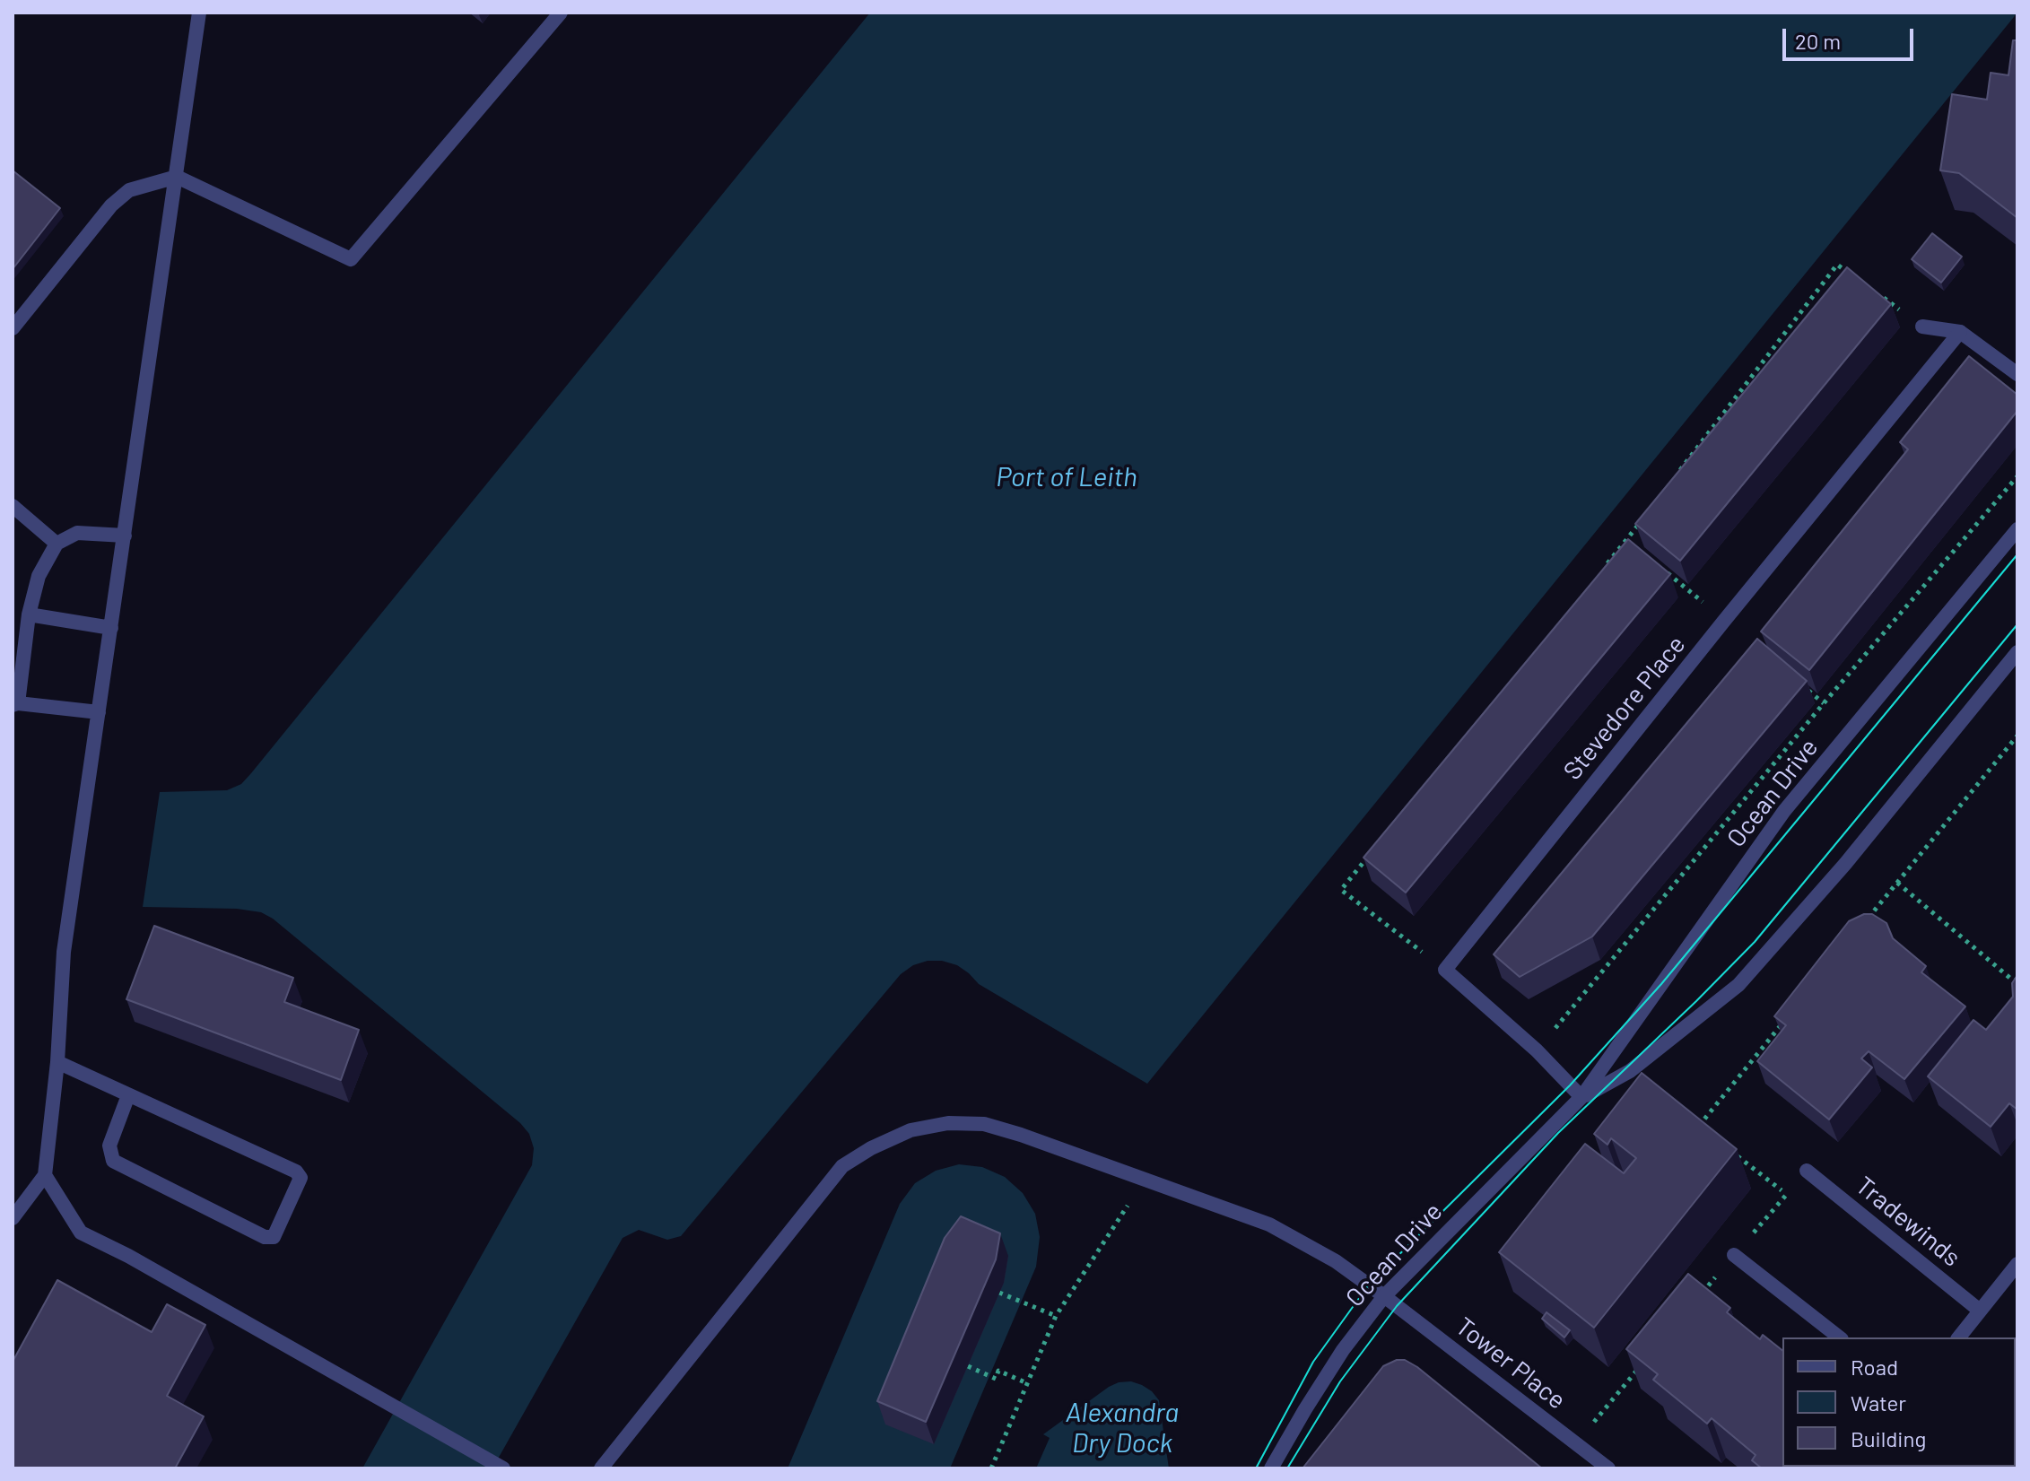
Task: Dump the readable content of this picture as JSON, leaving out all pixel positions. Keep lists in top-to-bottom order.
{
  "streets": {
    "street": [
      "Stevedore Place",
      "Ocean Drive",
      "Tradewinds",
      "Tower Place"
    ]
  },
  "crossings": [
    ["Ocean Drive", "Tower Place"]
  ],
  "water": ["Port of Leith", "Alexandra Dry Dock"],
  "legend": ["Road", "Water", "Building"],
  "scale_bar": "20 m"
}
